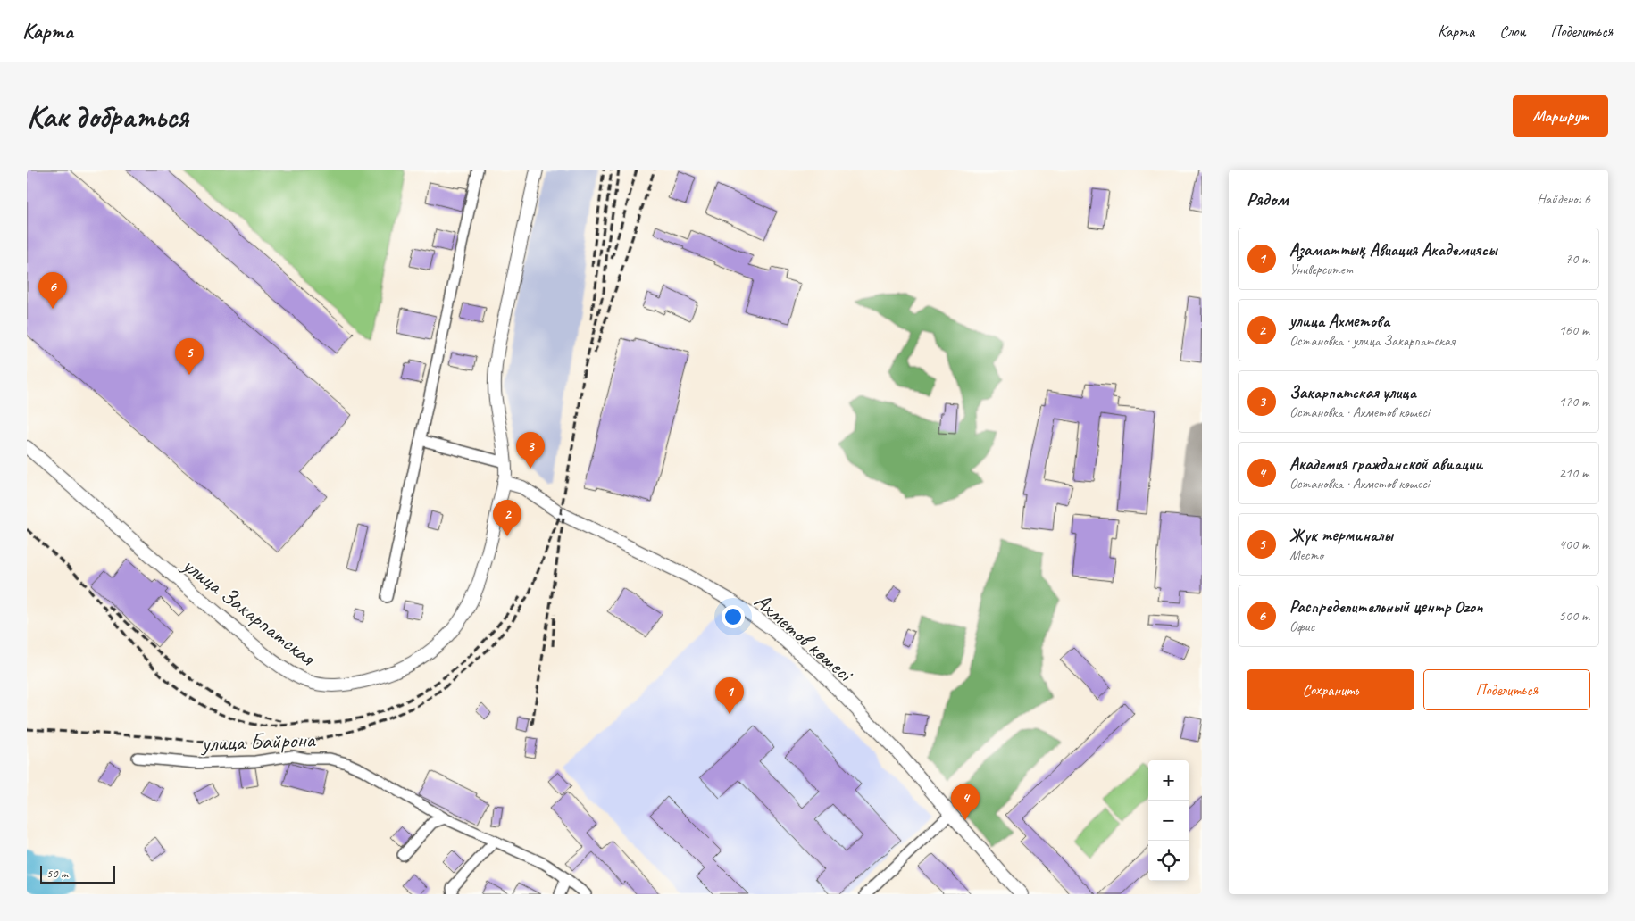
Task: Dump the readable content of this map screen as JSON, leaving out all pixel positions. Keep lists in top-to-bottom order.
{
  "streets": {
    "street": ["улица Закарпатская", "Ахметов көшесі", "улица Байрона"]
  },
  "crossings": [
    ["улица Закарпатская", "Ахметов көшесі"]
  ],
  "scale_bar": "50 m",
  "page": {
    "header": "Карта",
    "nav": ["Карта", "Слои", "Поделиться"],
    "buttons": [
      "Маршрут",
      ["Сохранить", "Поделиться"]
    ],
    "title": "Как добраться",
    "heading": ["Рядом", "Найдено: 6"],
    "list": [
      {
        "mark": "1",
        "name": "Азаматтық Авиация Академиясы",
        "note": "Университет",
        "value": "70 m"
      },
      {
        "mark": "2",
        "name": "улица Ахметова",
        "note": "Остановка · улица Закарпатская",
        "value": "160 m"
      },
      {
        "mark": "3",
        "name": "Закарпатская улица",
        "note": "Остановка · Ахметов көшесі",
        "value": "170 m"
      },
      {
        "mark": "4",
        "name": "Академия гражданской авиации",
        "note": "Остановка · Ахметов көшесі",
        "value": "210 m"
      },
      {
        "mark": "5",
        "name": "Жүк терминалы",
        "note": "Место",
        "value": "400 m"
      },
      {
        "mark": "6",
        "name": "Распределительный центр Ozon",
        "note": "Офис",
        "value": "500 m"
      }
    ],
    "pins": [
      "6",
      "5",
      "3",
      "2",
      "1",
      "4"
    ],
    "map_buttons": ["+", "−"],
    "scale": "50 m"
  }
}
